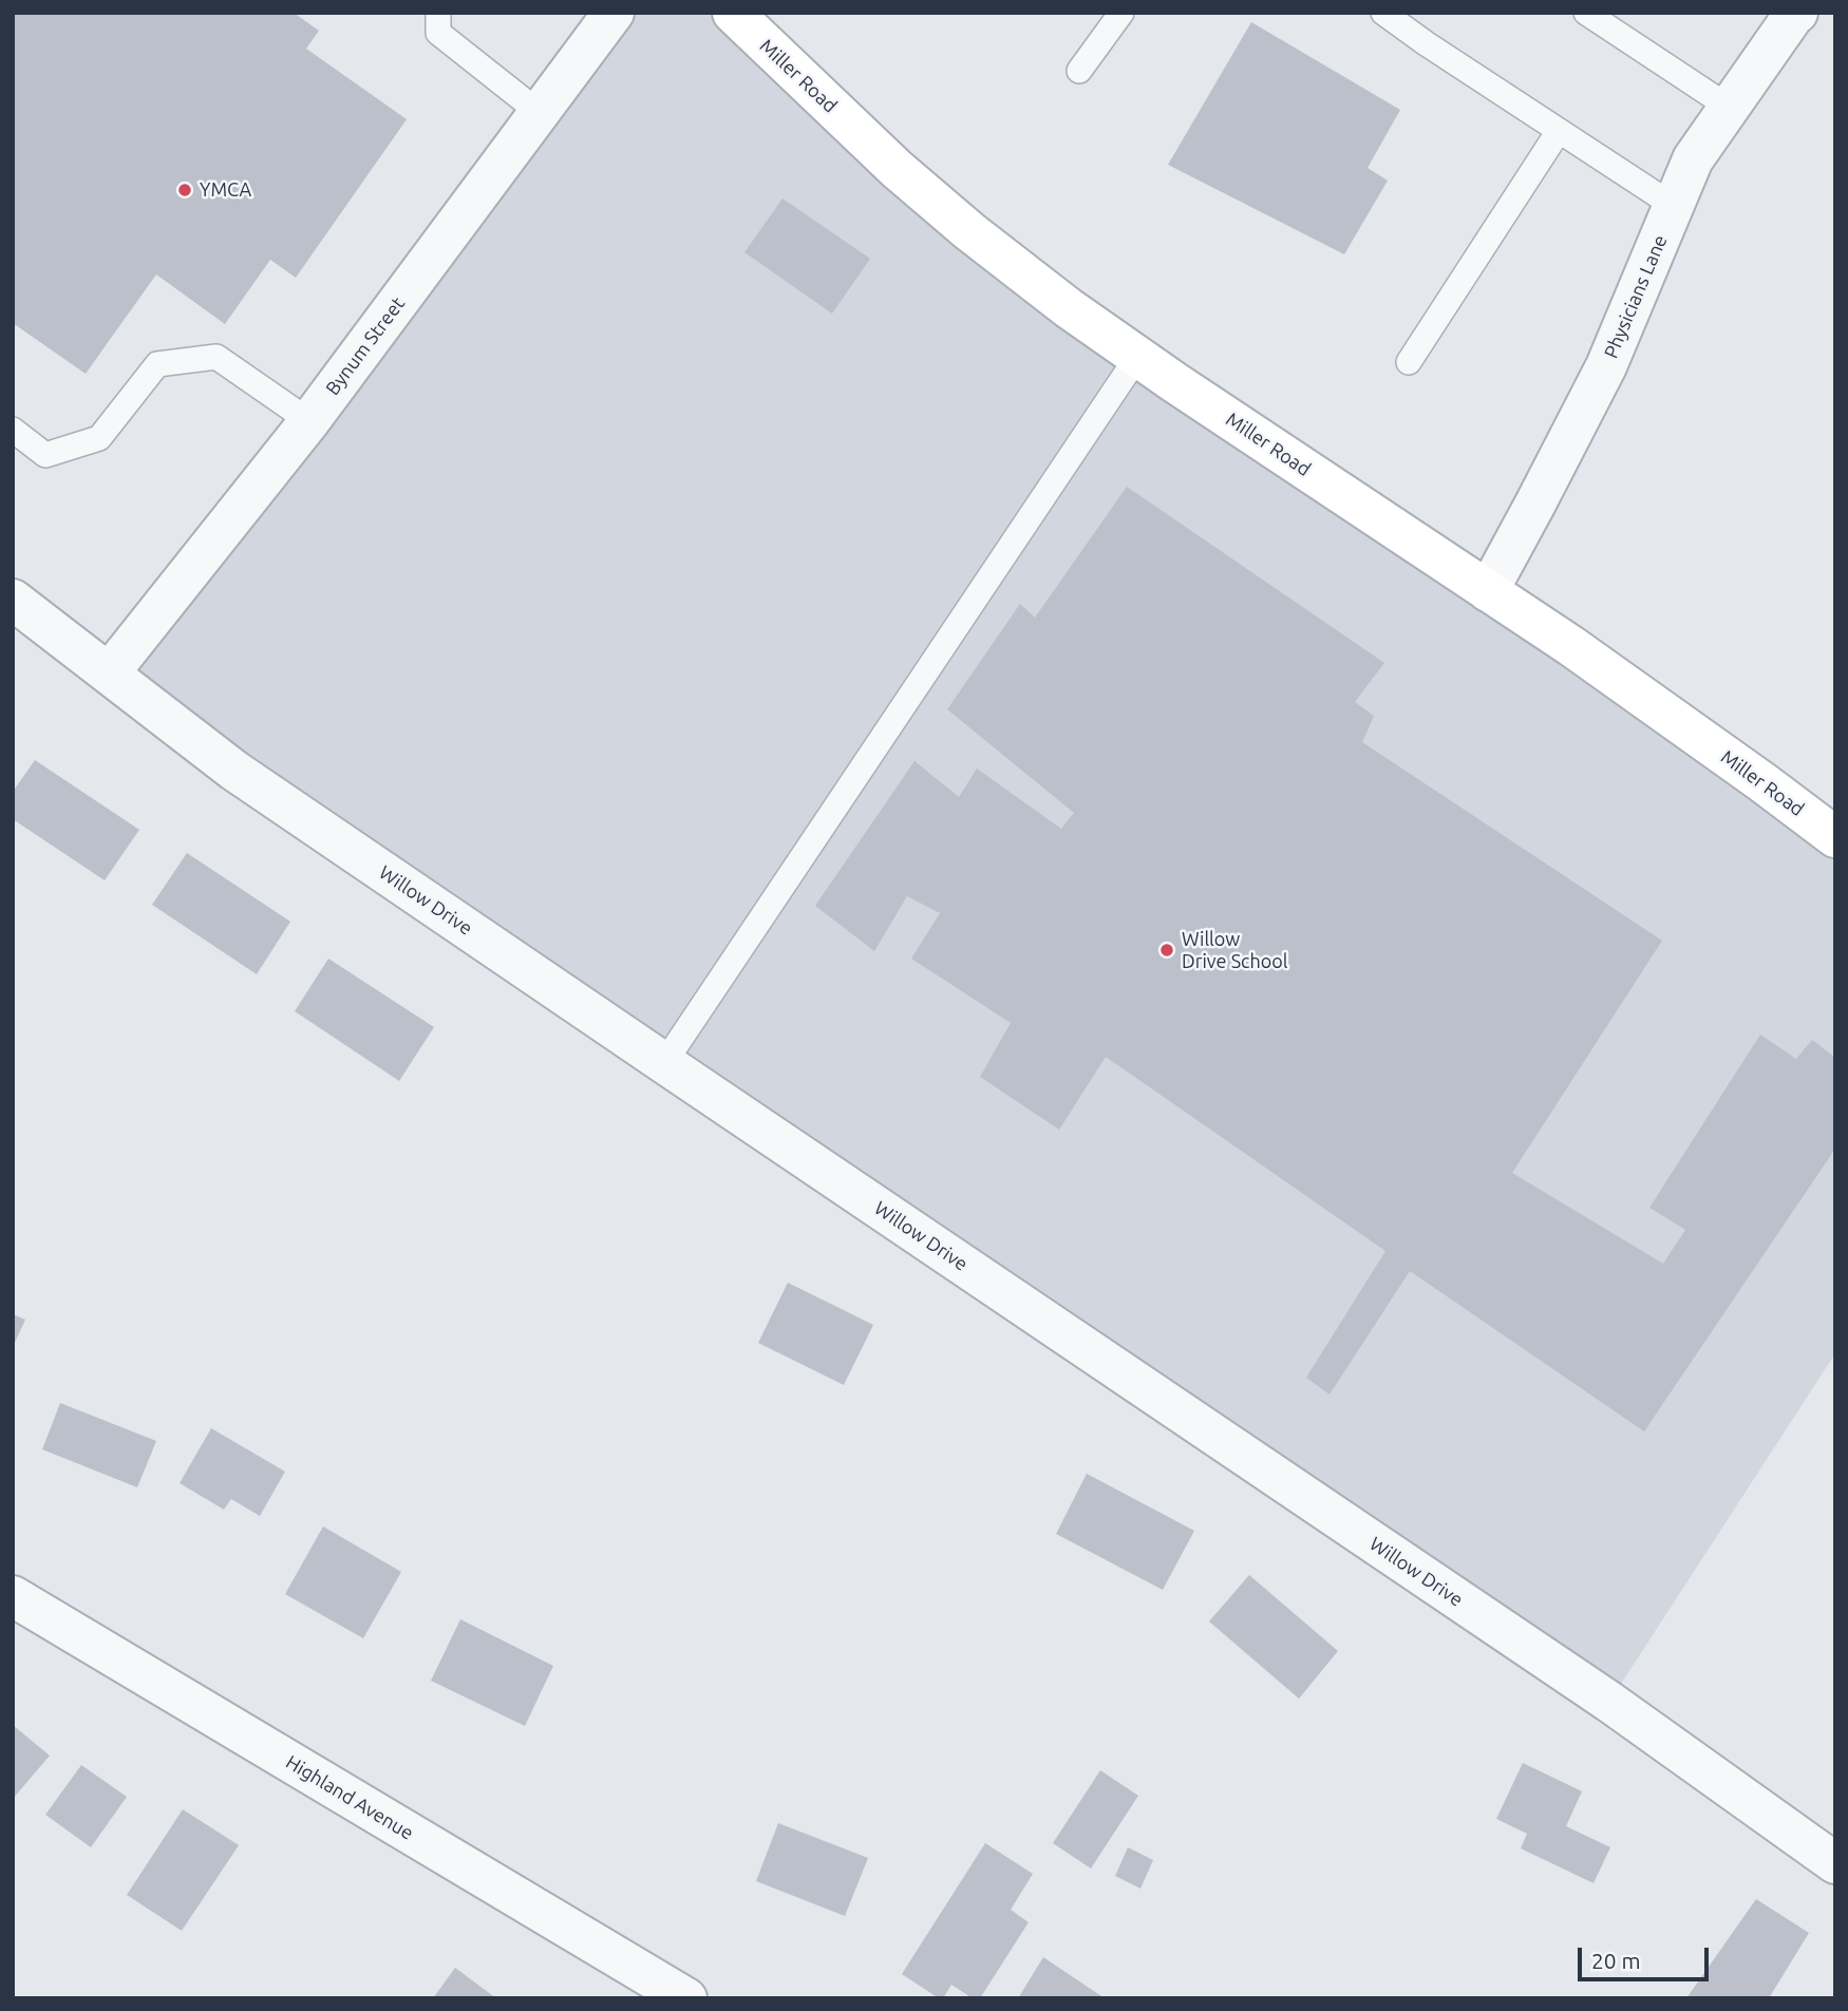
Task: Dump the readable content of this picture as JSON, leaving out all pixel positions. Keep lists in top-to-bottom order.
{
  "streets": {
    "main road": ["Miller Road"],
    "street": [
      "Physicians Lane",
      "Bynum Street",
      "Willow Drive",
      "Highland Avenue"
    ]
  },
  "crossings": [
    ["Miller Road", "Physicians Lane"],
    ["Bynum Street", "Willow Drive"]
  ],
  "places": ["YMCA", "Willow Drive School"],
  "scale_bar": "20 m"
}
